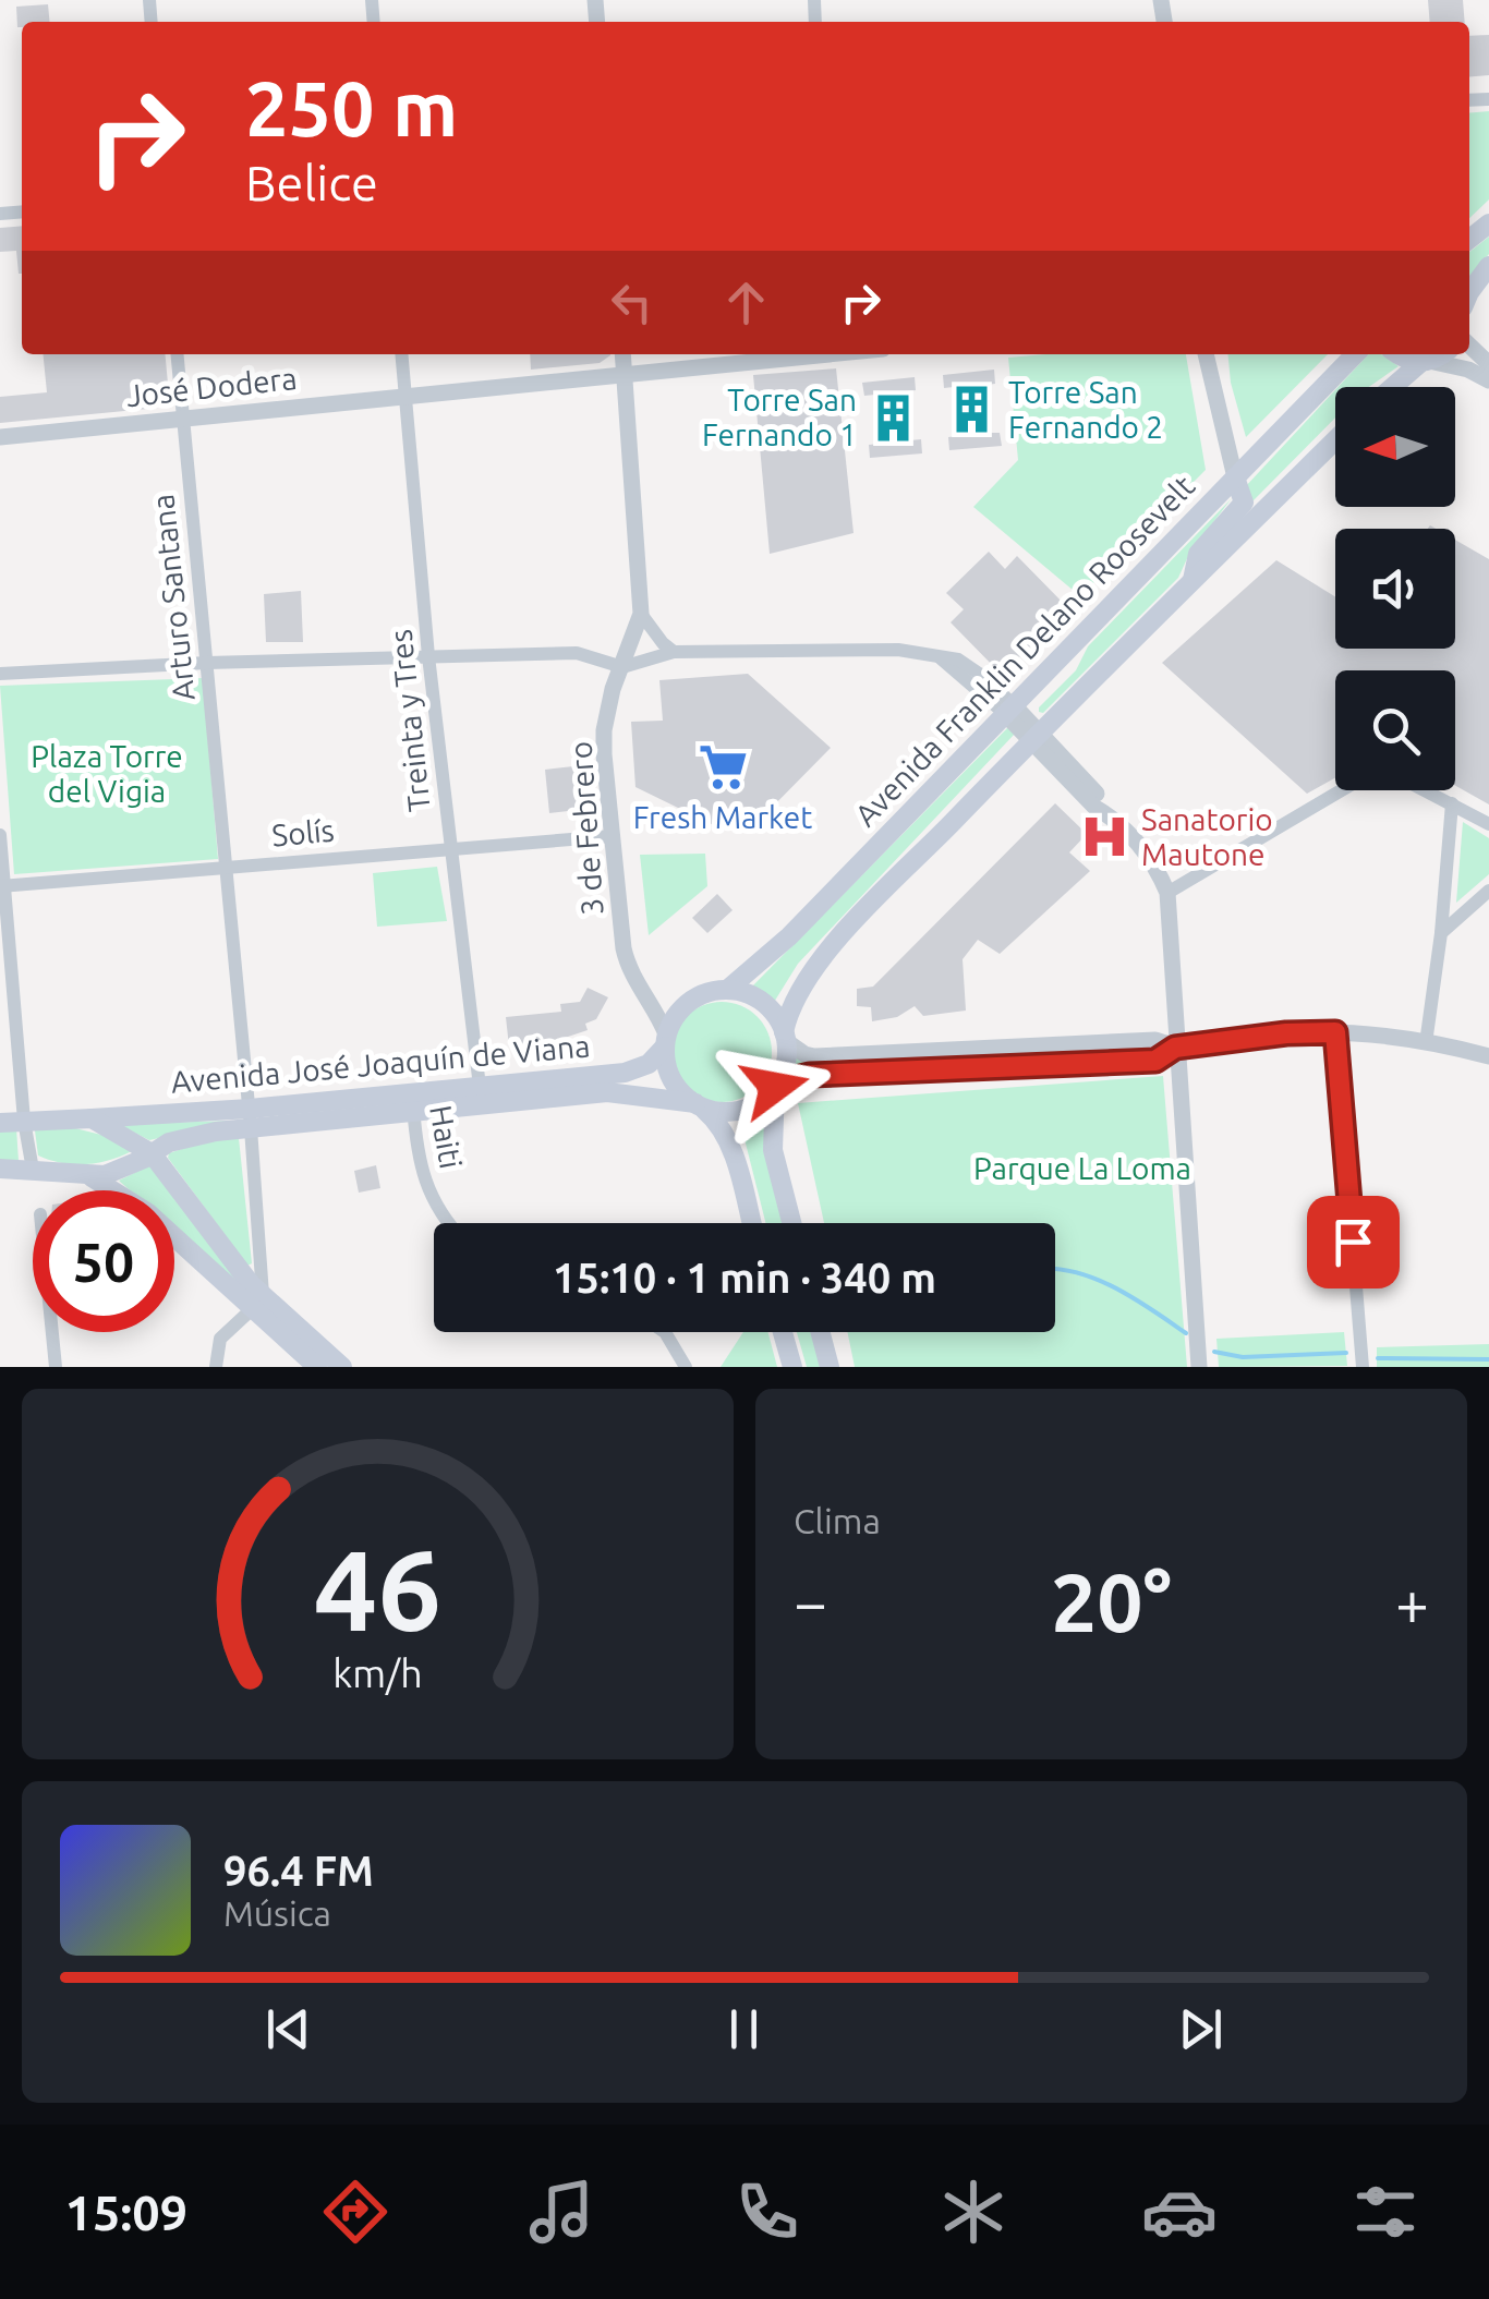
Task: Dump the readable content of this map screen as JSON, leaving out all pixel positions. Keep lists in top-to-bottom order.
{
  "streets": {
    "main road": ["Avenida Franklin Delano Roosevelt", "Avenida José Joaquín de Viana"],
    "street": [
      "José Dodera",
      "Arturo Santana",
      "Treinta y Tres",
      "3 de Febrero",
      "Solís",
      "Haiti"
    ]
  },
  "crossings": [
    ["José Dodera", "Arturo Santana"],
    ["José Dodera", "Treinta y Tres"],
    ["José Dodera", "3 de Febrero"],
    ["Arturo Santana", "Solís"],
    ["Arturo Santana", "Avenida José Joaquín de Viana"],
    ["Avenida Franklin Delano Roosevelt", "3 de Febrero"],
    ["Avenida Franklin Delano Roosevelt", "Avenida José Joaquín de Viana"],
    ["Treinta y Tres", "Solís"],
    ["Treinta y Tres", "Avenida José Joaquín de Viana"],
    ["3 de Febrero", "Solís"],
    ["3 de Febrero", "Avenida José Joaquín de Viana"],
    ["Avenida José Joaquín de Viana", "Haiti"]
  ],
  "parks": ["Plaza Torre del Vigia", "Parque La Loma"],
  "places": {
    "building": ["Torre San Fernando 2", "Torre San Fernando 1"],
    "supermarket": ["Fresh Market"],
    "hospital": ["Sanatorio Mautone"]
  },
  "north": "left",
  "page": {
    "turn": ["250 m", "Belice"],
    "limit": "50",
    "trip": "15:10 · 1 min · 340 m",
    "tile": "Clima",
    "heat": ["−", "20°", "+"],
    "song": ["96.4 FM", "Música"],
    "tabs": "15:09",
    "gauge": ["46", "km/h"]
  }
}
